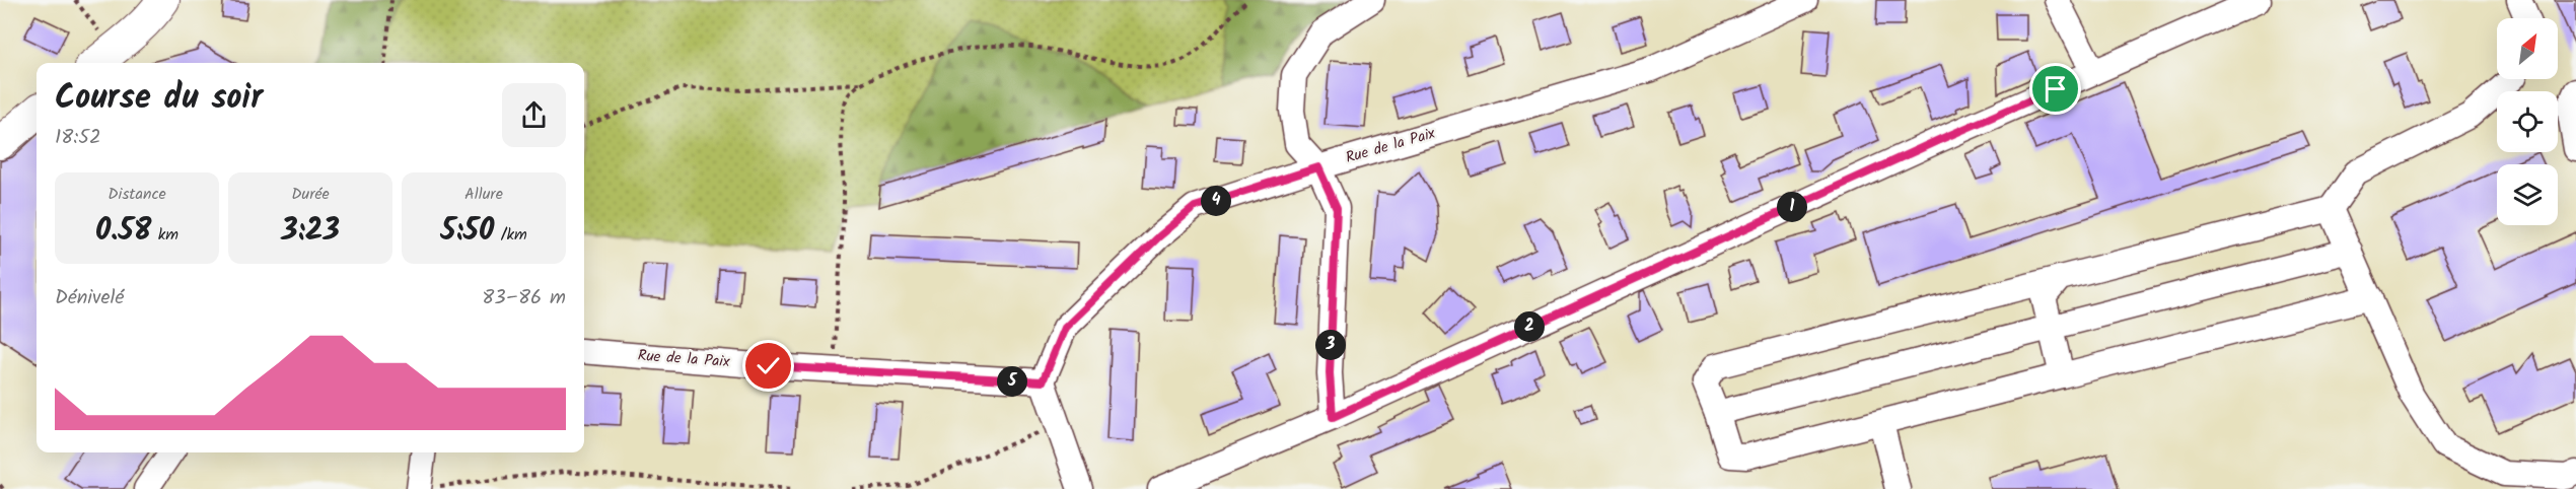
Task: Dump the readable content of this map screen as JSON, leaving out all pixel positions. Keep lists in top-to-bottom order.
{
  "streets": {
    "street": ["Rue de la Paix"]
  },
  "north": "top right",
  "page": {
    "heading": ["Course du soir", "18:52"],
    "stats": [
      ["Distance", "0.58 km"],
      ["Durée", "3:23"],
      ["Allure", "5:50 /km"]
    ],
    "pins": [
      "4",
      "1",
      "2",
      "3",
      "5"
    ],
    "chart": ["Dénivelé", "83–86 m"]
  }
}
